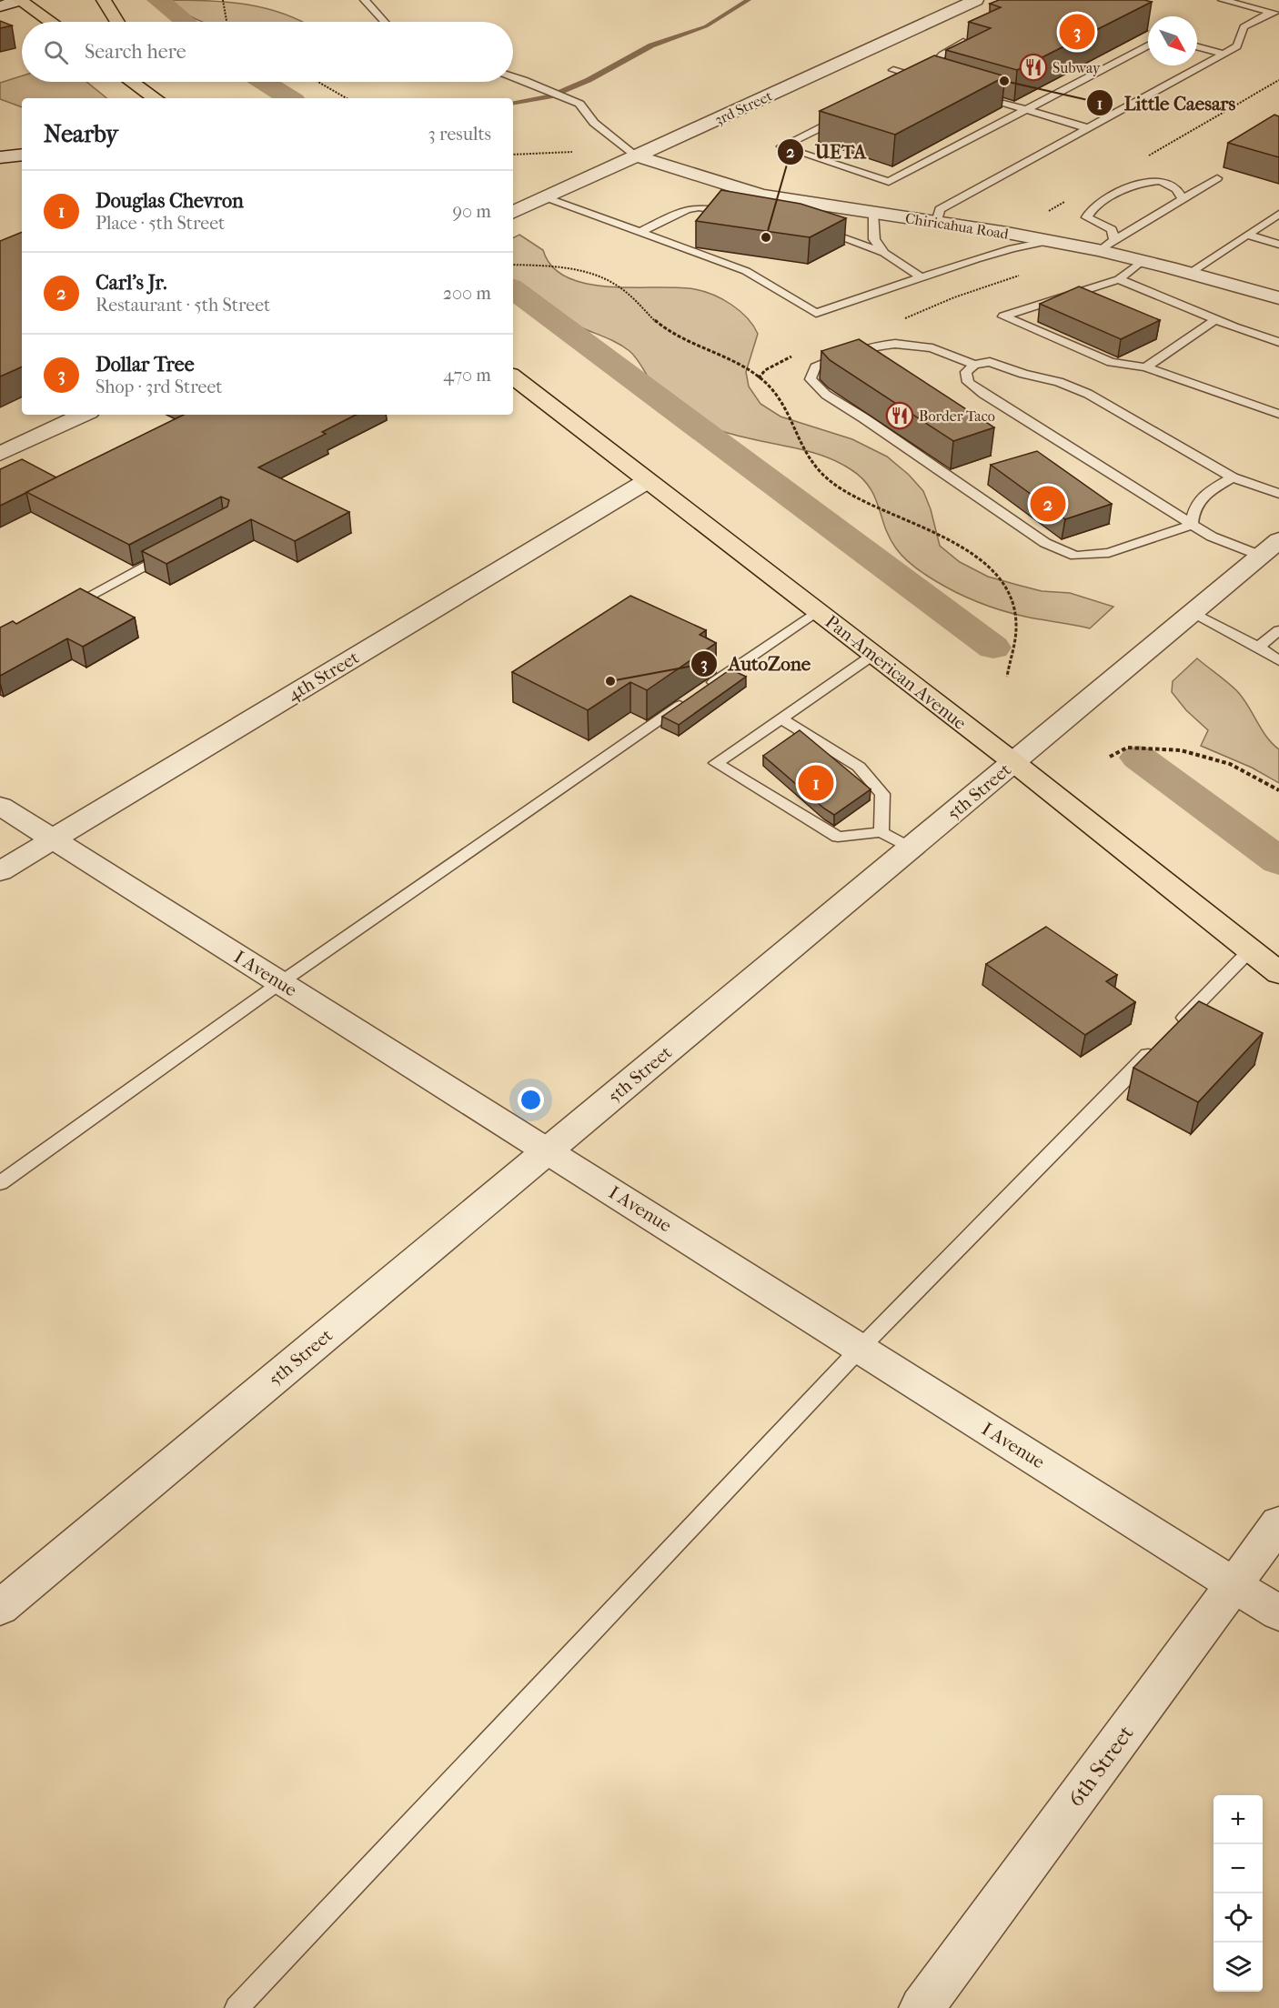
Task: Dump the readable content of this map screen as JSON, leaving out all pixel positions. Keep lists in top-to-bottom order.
{
  "streets": {
    "main road": ["Pan-American Avenue"],
    "street": [
      "3rd Street",
      "Chiricahua Road",
      "4th Street",
      "5th Street",
      "I Avenue",
      "6th Street"
    ]
  },
  "crossings": [
    ["3rd Street", "Chiricahua Road"],
    ["Pan-American Avenue", "4th Street"],
    ["Pan-American Avenue", "5th Street"],
    ["4th Street", "I Avenue"],
    ["5th Street", "I Avenue"],
    ["I Avenue", "6th Street"]
  ],
  "places": {
    "restaurant": ["Subway", "Border Taco"],
    "other": ["Little Caesars", "UETA", "AutoZone"]
  },
  "north": "bottom right",
  "page": {
    "pins": ["3", "2", "1"],
    "search": "Search here",
    "heading": ["Nearby", "3 results"],
    "list": [
      {
        "mark": "1",
        "name": "Douglas Chevron",
        "note": "Place · 5th Street",
        "value": "90 m"
      },
      {
        "mark": "2",
        "name": "Carl's Jr.",
        "note": "Restaurant · 5th Street",
        "value": "200 m"
      },
      {
        "mark": "3",
        "name": "Dollar Tree",
        "note": "Shop · 3rd Street",
        "value": "470 m"
      }
    ],
    "map_buttons": ["+", "−"]
  }
}
